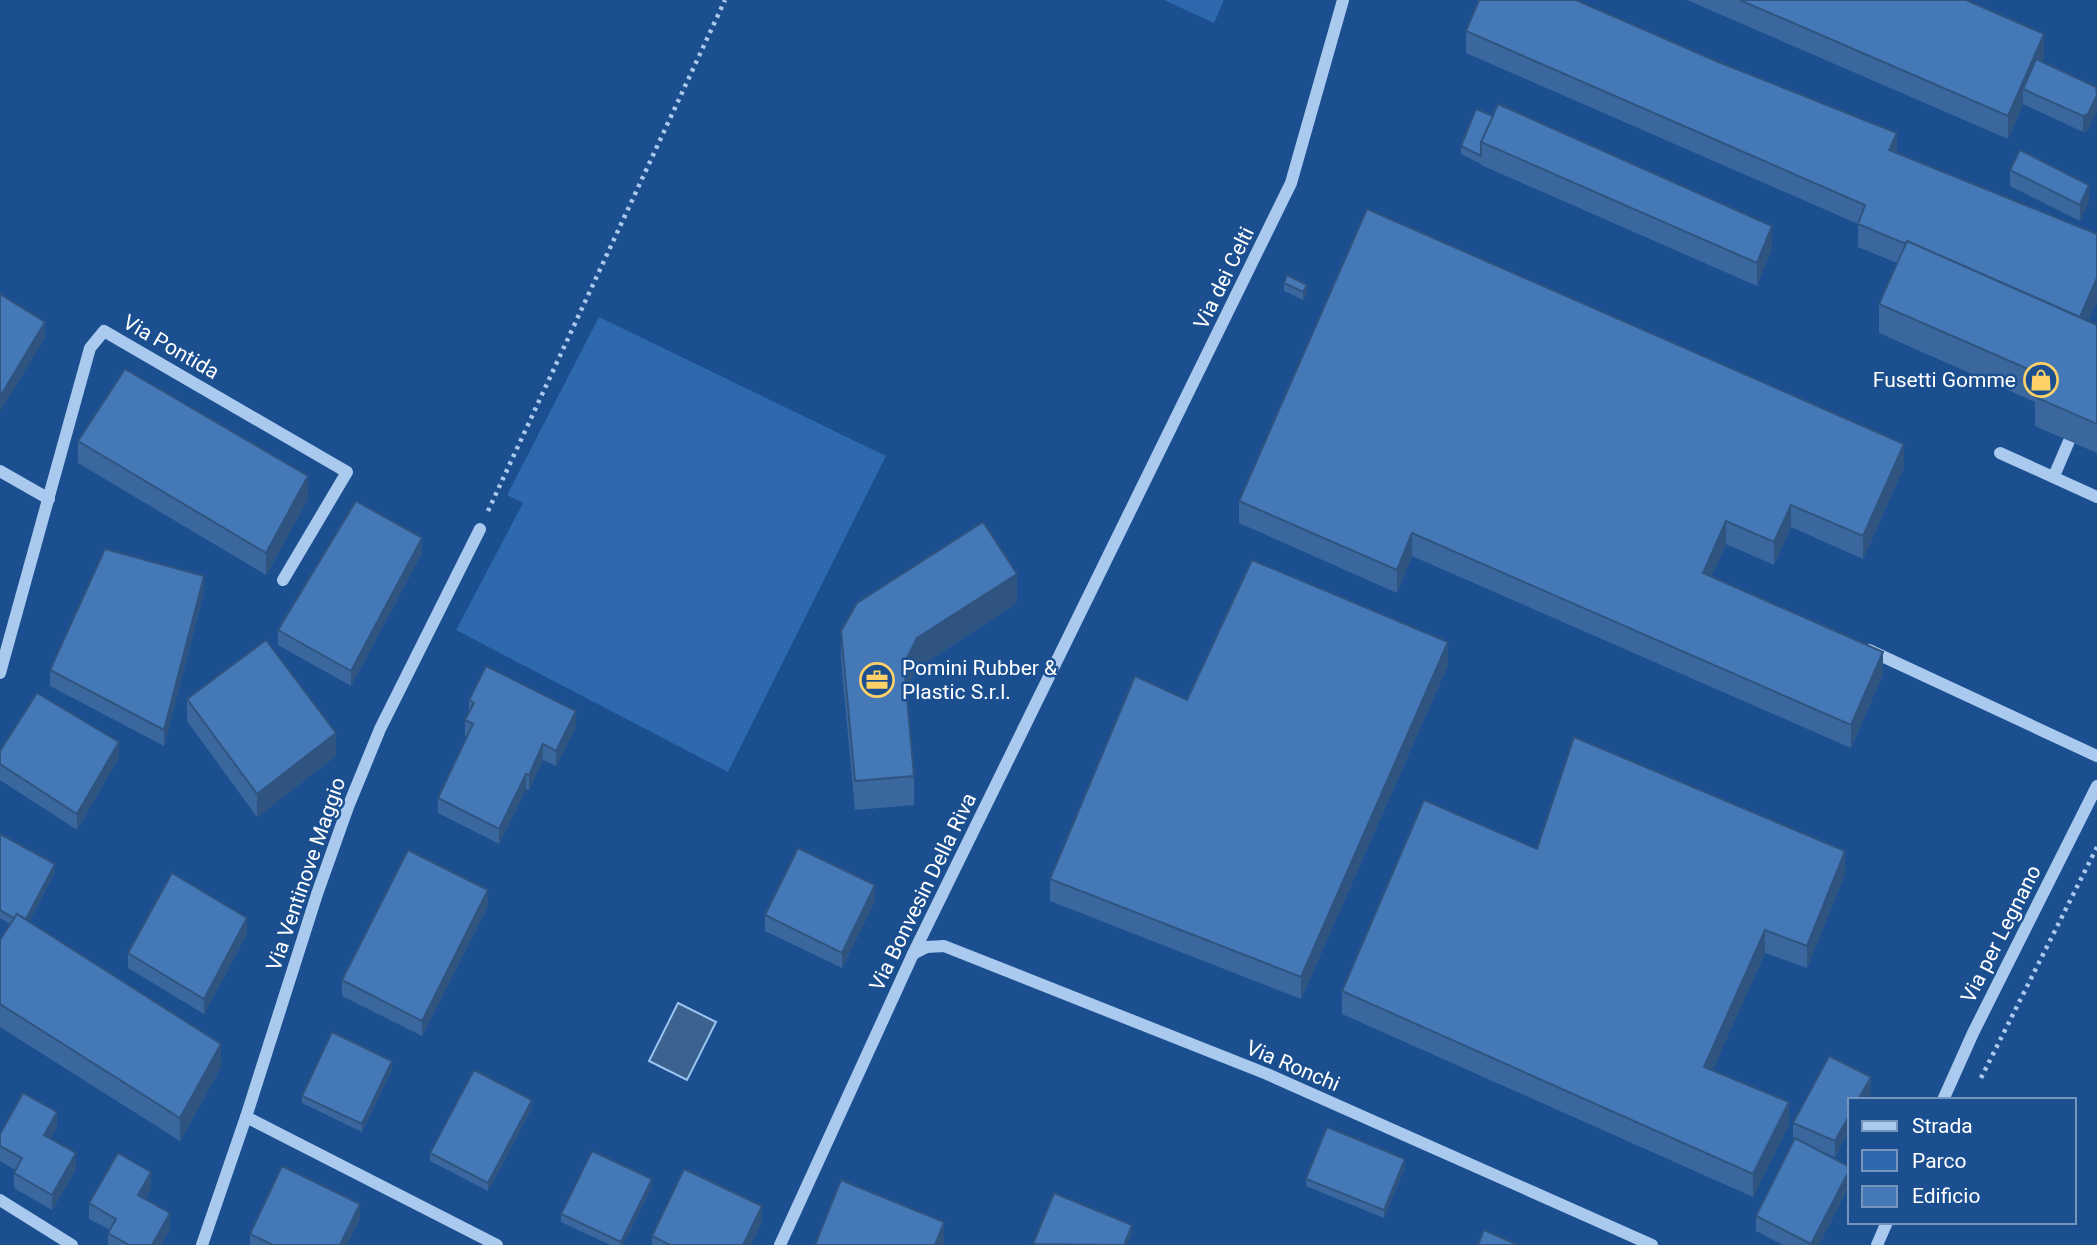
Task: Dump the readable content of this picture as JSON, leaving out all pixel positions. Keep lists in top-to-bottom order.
{
  "streets": {
    "street": [
      "Via dei Celti",
      "Via Pontida",
      "Via Ventinove Maggio",
      "Via Bonvesin Della Riva",
      "Via per Legnano",
      "Via Ronchi"
    ]
  },
  "crossings": [
    ["Via dei Celti", "Via Bonvesin Della Riva"],
    ["Via Bonvesin Della Riva", "Via Ronchi"]
  ],
  "places": {
    "shop": ["Fusetti Gomme"],
    "office": ["Pomini Rubber & Plastic S.r.l."]
  },
  "legend": ["Strada", "Parco", "Edificio"]
}
